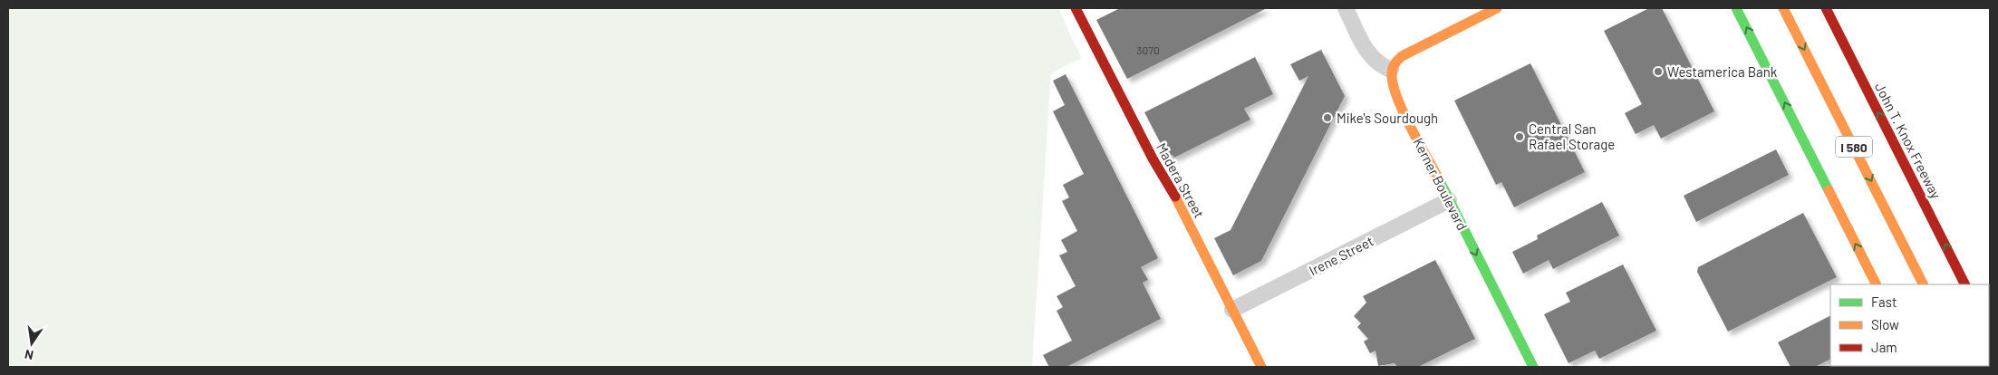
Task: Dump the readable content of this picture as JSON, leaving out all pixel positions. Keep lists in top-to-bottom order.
{
  "streets": {
    "main road": [
      "John T. Knox Freeway",
      "I 580",
      "Madera Street",
      "Kerner Boulevard"
    ],
    "street": ["Irene Street"]
  },
  "crossings": [
    ["Madera Street", "Irene Street"],
    ["Kerner Boulevard", "Irene Street"]
  ],
  "one_way": ["Kerner Boulevard"],
  "places": ["Westamerica Bank", "Mike's Sourdough", "Central San Rafael Storage"],
  "house_numbers": ["3070"],
  "legend": ["Fast", "Slow", "Jam"],
  "north": "bottom"
}
